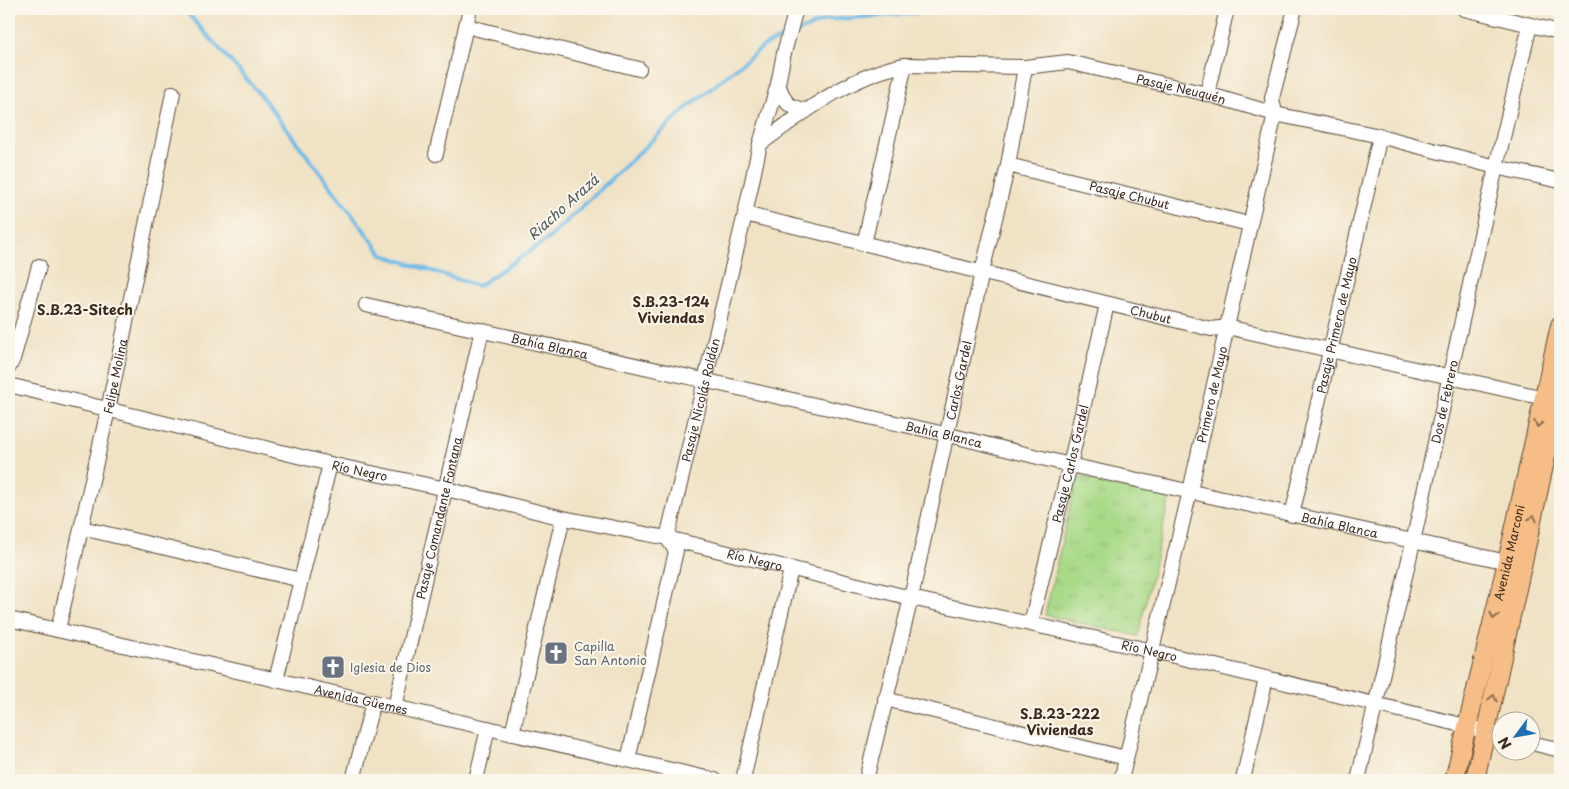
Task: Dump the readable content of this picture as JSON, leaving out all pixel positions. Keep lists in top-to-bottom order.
{
  "streets": {
    "main road": ["Avenida Marconi"],
    "street": [
      "Pasaje Neuquén",
      "Pasaje Chubut",
      "Chubut",
      "Pasaje Primero de Mayo",
      "Bahía Blanca",
      "Felipe Molina",
      "Carlos Gardel",
      "Primero de Mayo",
      "Pasaje Nicolás Roldán",
      "Dos de Febrero",
      "Pasaje Carlos Gardel",
      "Río Negro",
      "Pasaje Comandante Fontana",
      "Avenida Güemes"
    ]
  },
  "crossings": [
    ["Pasaje Neuquén", "Pasaje Primero de Mayo"],
    ["Pasaje Neuquén", "Carlos Gardel"],
    ["Pasaje Neuquén", "Primero de Mayo"],
    ["Pasaje Neuquén", "Pasaje Nicolás Roldán"],
    ["Pasaje Neuquén", "Dos de Febrero"],
    ["Pasaje Chubut", "Carlos Gardel"],
    ["Pasaje Chubut", "Primero de Mayo"],
    ["Chubut", "Pasaje Primero de Mayo"],
    ["Chubut", "Carlos Gardel"],
    ["Chubut", "Primero de Mayo"],
    ["Chubut", "Pasaje Nicolás Roldán"],
    ["Chubut", "Dos de Febrero"],
    ["Chubut", "Pasaje Carlos Gardel"],
    ["Chubut", "Avenida Marconi"],
    ["Pasaje Primero de Mayo", "Bahía Blanca"],
    ["Bahía Blanca", "Carlos Gardel"],
    ["Bahía Blanca", "Primero de Mayo"],
    ["Bahía Blanca", "Pasaje Nicolás Roldán"],
    ["Bahía Blanca", "Dos de Febrero"],
    ["Bahía Blanca", "Pasaje Carlos Gardel"],
    ["Bahía Blanca", "Pasaje Comandante Fontana"],
    ["Bahía Blanca", "Avenida Marconi"],
    ["Felipe Molina", "Río Negro"],
    ["Felipe Molina", "Avenida Güemes"],
    ["Carlos Gardel", "Río Negro"],
    ["Primero de Mayo", "Río Negro"],
    ["Pasaje Nicolás Roldán", "Río Negro"],
    ["Dos de Febrero", "Río Negro"],
    ["Pasaje Carlos Gardel", "Río Negro"],
    ["Río Negro", "Pasaje Comandante Fontana"],
    ["Río Negro", "Avenida Marconi"],
    ["Pasaje Comandante Fontana", "Avenida Güemes"]
  ],
  "districts": ["S.B.23-124 Viviendas", "S.B.23-Sitech", "S.B.23-222 Viviendas"],
  "water": ["Riacho Arazá"],
  "places": {
    "church": ["Capilla San Antonio", "Iglesia de Dios"]
  },
  "north": "bottom left"
}
